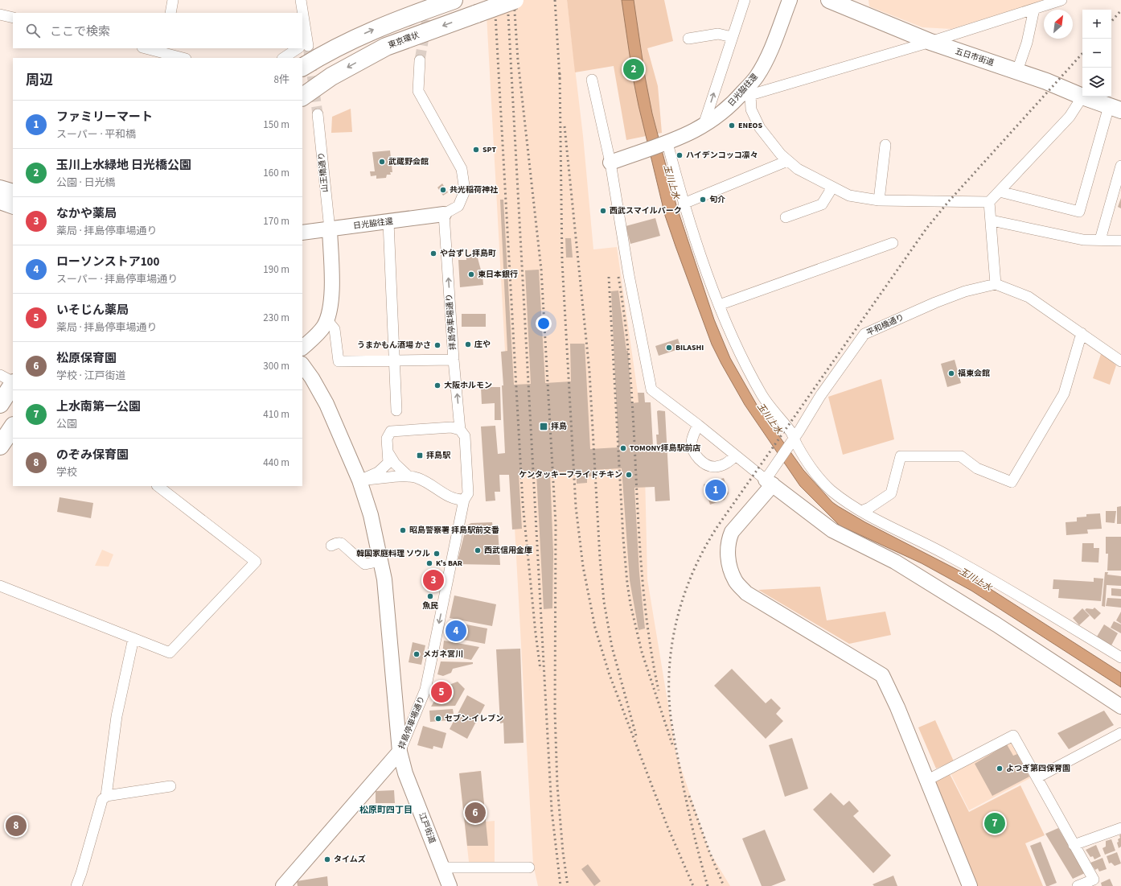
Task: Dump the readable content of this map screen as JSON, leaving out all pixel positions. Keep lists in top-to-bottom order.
{
  "streets": {
    "highway": ["東京環状"],
    "main road": ["五日市街道"],
    "street": [
      "日光脇往還",
      "山王橋通り",
      "拝島停車場通り",
      "平和橋通り",
      "江戸街道"
    ]
  },
  "crossings": [
    ["日光脇往還", "山王橋通り"],
    ["日光脇往還", "拝島停車場通り"],
    ["拝島停車場通り", "江戸街道"]
  ],
  "districts": ["松原町四丁目"],
  "water": ["玉川上水"],
  "places": {
    "other": [
      "ENEOS",
      "SPT",
      "ハイデンコッコ凛々",
      "武蔵野会館",
      "共光稲荷神社",
      "旬介",
      "西武スマイルパーク",
      "や台ずし拝島町",
      "東日本銀行",
      "庄や",
      "うまかもん酒場 かさ",
      "BILASHI",
      "福東会館",
      "大阪ホルモン",
      "TOMONY拝島駅前店",
      "ケンタッキーフライドチキン",
      "昭島警察署 拝島駅前交番",
      "西武信用金庫",
      "韓国家庭料理 ソウル",
      "K's BAR",
      "魚民",
      "メガネ宮川",
      "セブン-イレブン",
      "よつぎ第四保育園",
      "タイムズ"
    ],
    "transit": ["拝島", "拝島駅"]
  },
  "north": "top right",
  "page": {
    "map_buttons": ["+", "−"],
    "search": "ここで検索",
    "pins": [
      "2",
      "1",
      "3",
      "4",
      "5",
      "6",
      "7",
      "8"
    ],
    "heading": ["周辺", "8件"],
    "list": [
      {
        "mark": "1",
        "name": "ファミリーマート",
        "note": "スーパー · 平和橋",
        "value": "150 m"
      },
      {
        "mark": "2",
        "name": "玉川上水緑地 日光橋公園",
        "note": "公園 · 日光橋",
        "value": "160 m"
      },
      {
        "mark": "3",
        "name": "なかや薬局",
        "note": "薬局 · 拝島停車場通り",
        "value": "170 m"
      },
      {
        "mark": "4",
        "name": "ローソンストア100",
        "note": "スーパー · 拝島停車場通り",
        "value": "190 m"
      },
      {
        "mark": "5",
        "name": "いそじん薬局",
        "note": "薬局 · 拝島停車場通り",
        "value": "230 m"
      },
      {
        "mark": "6",
        "name": "松原保育園",
        "note": "学校 · 江戸街道",
        "value": "300 m"
      },
      {
        "mark": "7",
        "name": "上水南第一公園",
        "note": "公園",
        "value": "410 m"
      },
      {
        "mark": "8",
        "name": "のぞみ保育園",
        "note": "学校",
        "value": "440 m"
      }
    ]
  }
}
